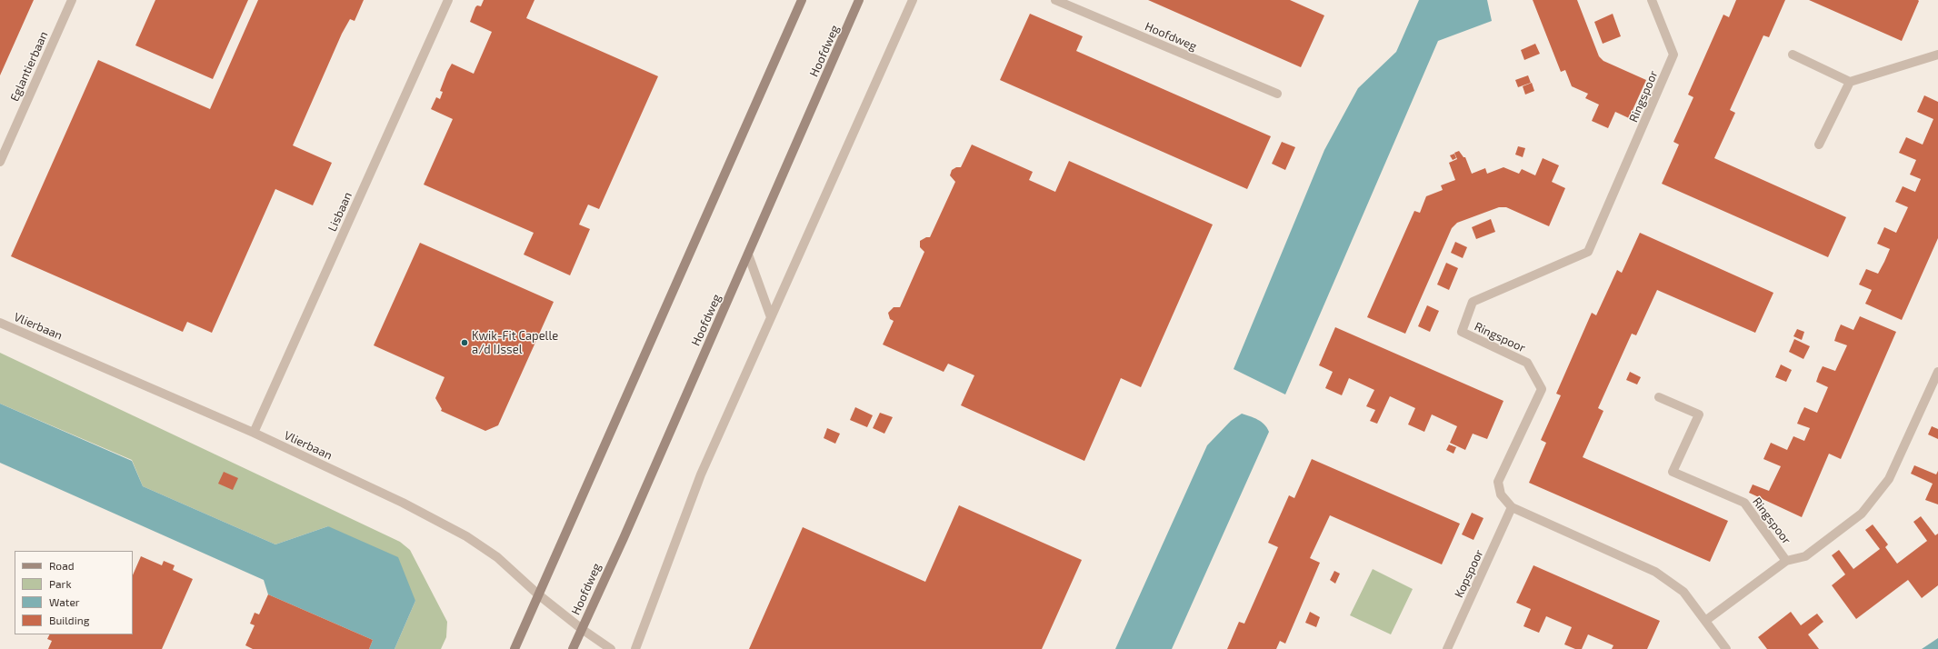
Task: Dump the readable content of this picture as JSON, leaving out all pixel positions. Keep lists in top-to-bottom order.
{
  "streets": {
    "main road": ["Hoofdweg"],
    "street": [
      "Eglantierbaan",
      "Ringspoor",
      "Lisbaan",
      "Vlierbaan",
      "Kopspoor"
    ]
  },
  "crossings": [
    ["Hoofdweg", "Vlierbaan"],
    ["Ringspoor", "Kopspoor"],
    ["Lisbaan", "Vlierbaan"]
  ],
  "places": ["Kwik-Fit Capelle a/d IJssel"],
  "legend": [
    "Road",
    "Park",
    "Water",
    "Building"
  ]
}
